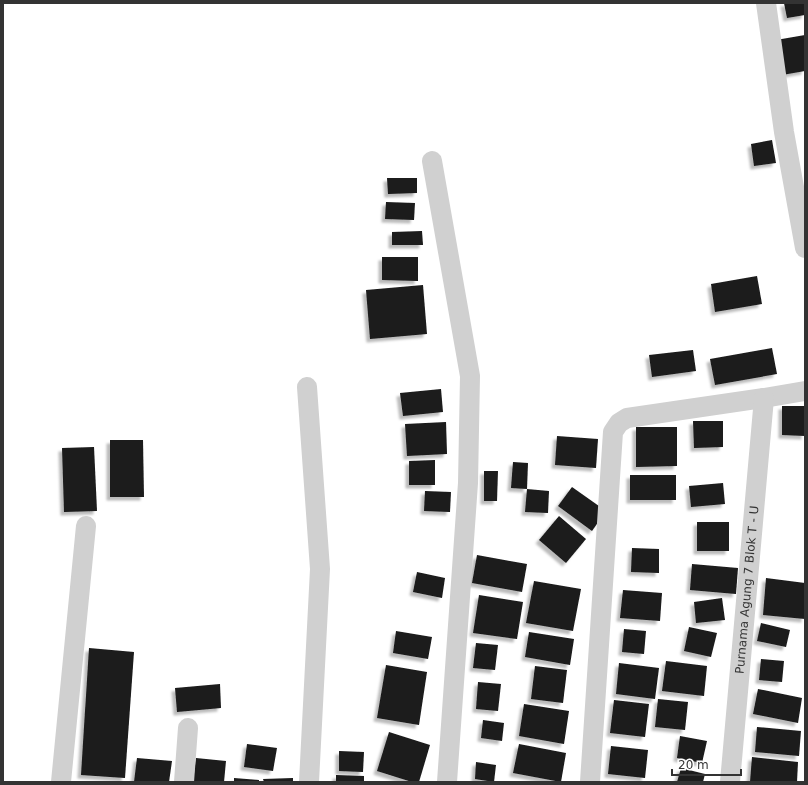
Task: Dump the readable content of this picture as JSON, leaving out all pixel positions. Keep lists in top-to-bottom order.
{
  "streets": {
    "street": ["Purnama Agung 7 Blok T - U"]
  },
  "scale_bar": "20 m"
}
